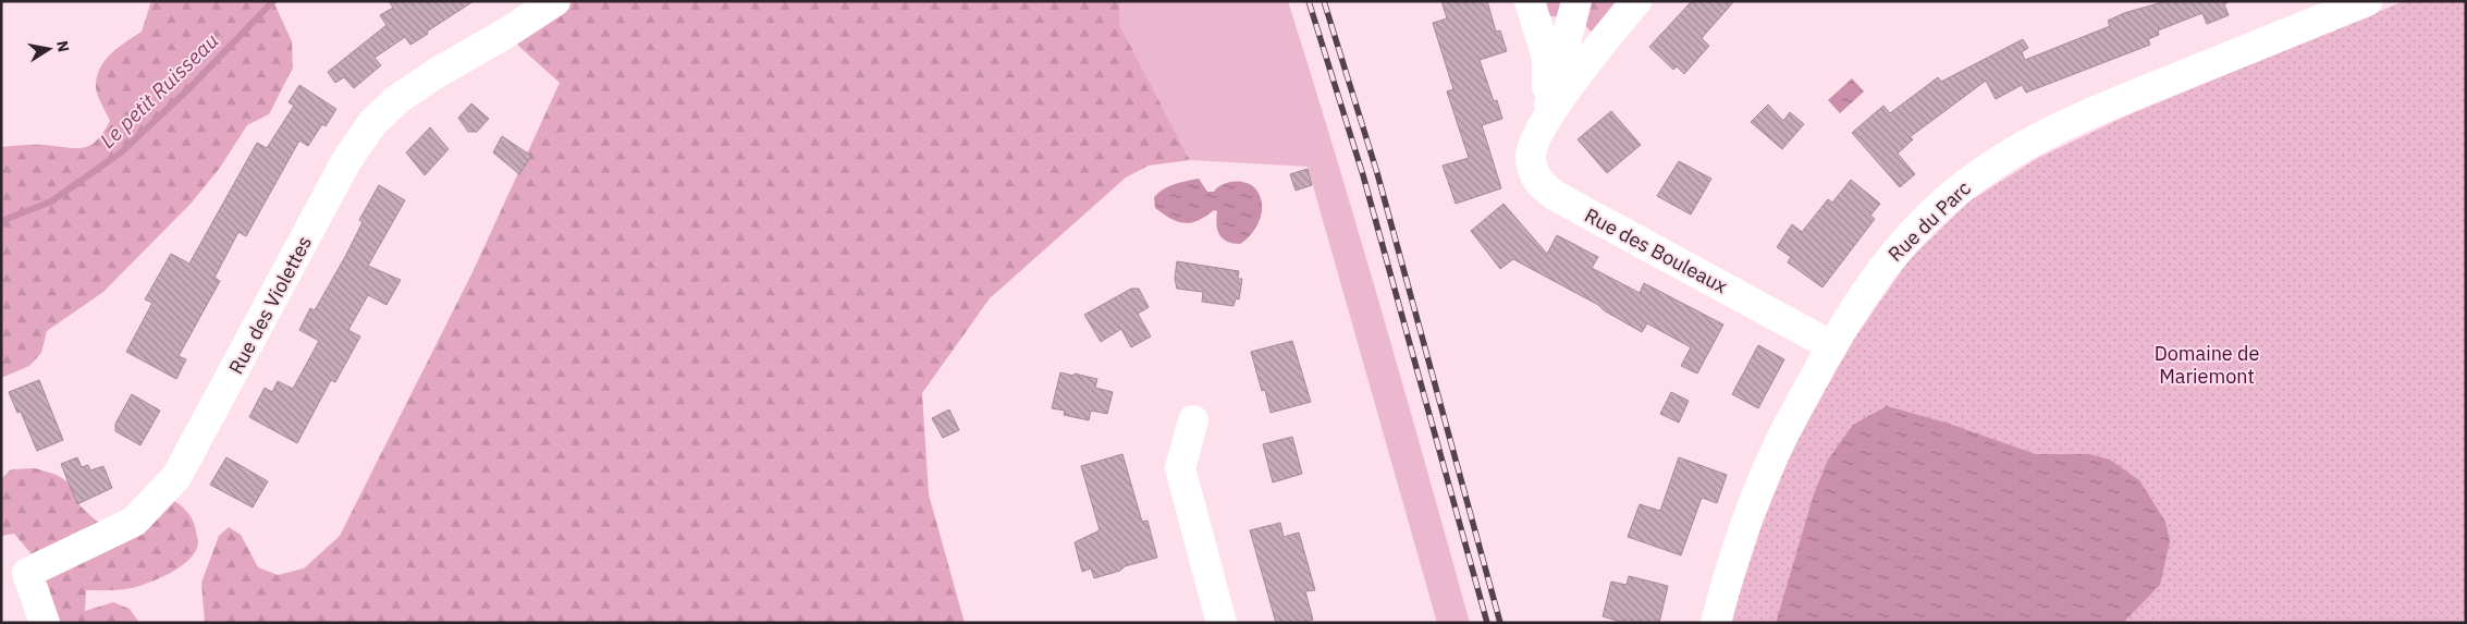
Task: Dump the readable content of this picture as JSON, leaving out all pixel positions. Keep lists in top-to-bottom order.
{
  "streets": {
    "street": ["Rue du Parc", "Rue des Bouleaux", "Rue des Violettes"]
  },
  "crossings": [
    ["Rue du Parc", "Rue des Bouleaux"]
  ],
  "water": ["Le petit Ruisseau"],
  "parks": ["Domaine de Mariemont"],
  "north": "right"
}
